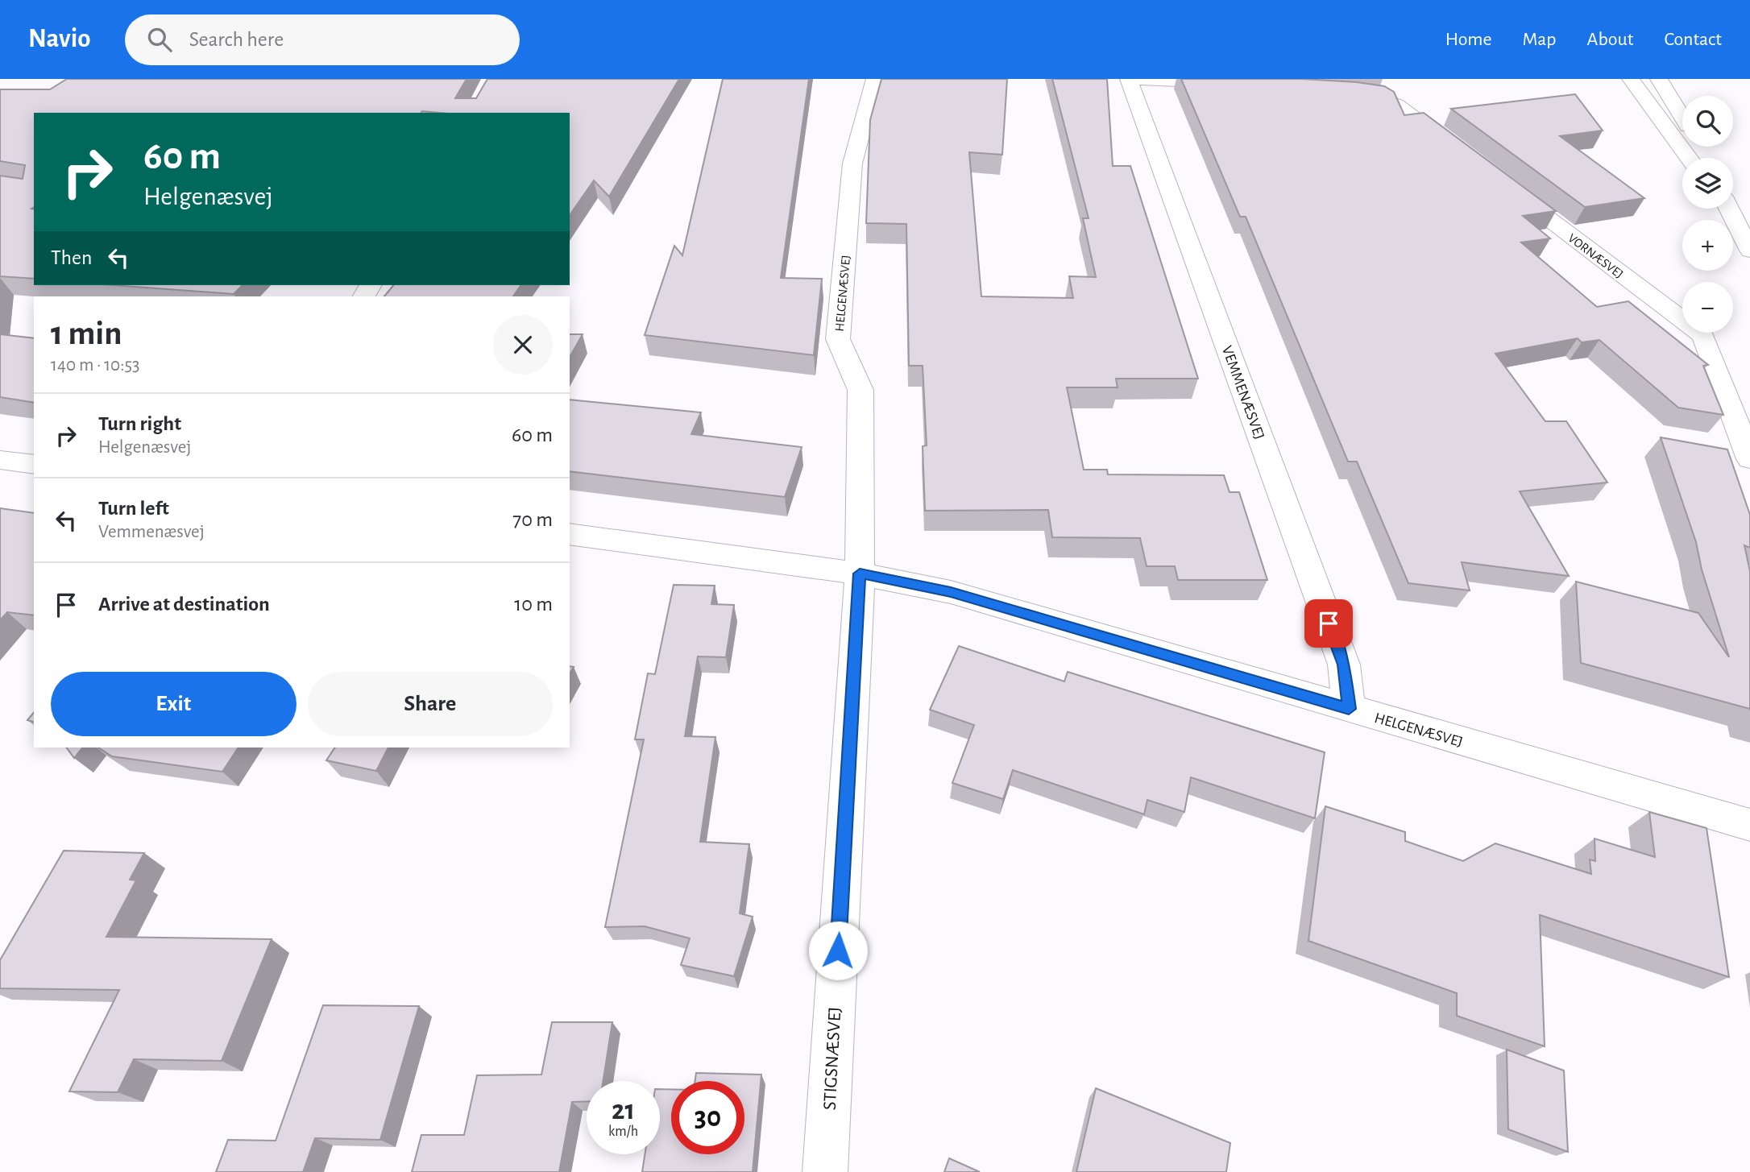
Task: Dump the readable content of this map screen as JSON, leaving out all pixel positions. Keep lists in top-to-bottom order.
{
  "streets": {
    "street": [
      "VORNÆSVEJ",
      "HELGENÆSVEJ",
      "VEMMENÆSVEJ",
      "STIGSNÆSVEJ"
    ]
  },
  "crossings": [
    ["HELGENÆSVEJ", "VEMMENÆSVEJ"],
    ["HELGENÆSVEJ", "STIGSNÆSVEJ"]
  ],
  "page": {
    "header": "Navio",
    "search": "Search here",
    "nav": [
      "Home",
      "Map",
      "About",
      "Contact"
    ],
    "map_buttons": ["+", "−"],
    "turn": ["60 m", "Helgenæsvej"],
    "then": "Then",
    "heading": ["1 min", "140 m · 10:53"],
    "list": [
      {
        "name": "Turn right",
        "note": "Helgenæsvej",
        "value": "60 m"
      },
      {
        "name": "Turn left",
        "note": "Vemmenæsvej",
        "value": "70 m"
      },
      {
        "name": "Arrive at destination",
        "value": "10 m"
      }
    ],
    "buttons": ["Exit", "Share"],
    "speed": "21 km/h",
    "limit": "30"
  }
}
